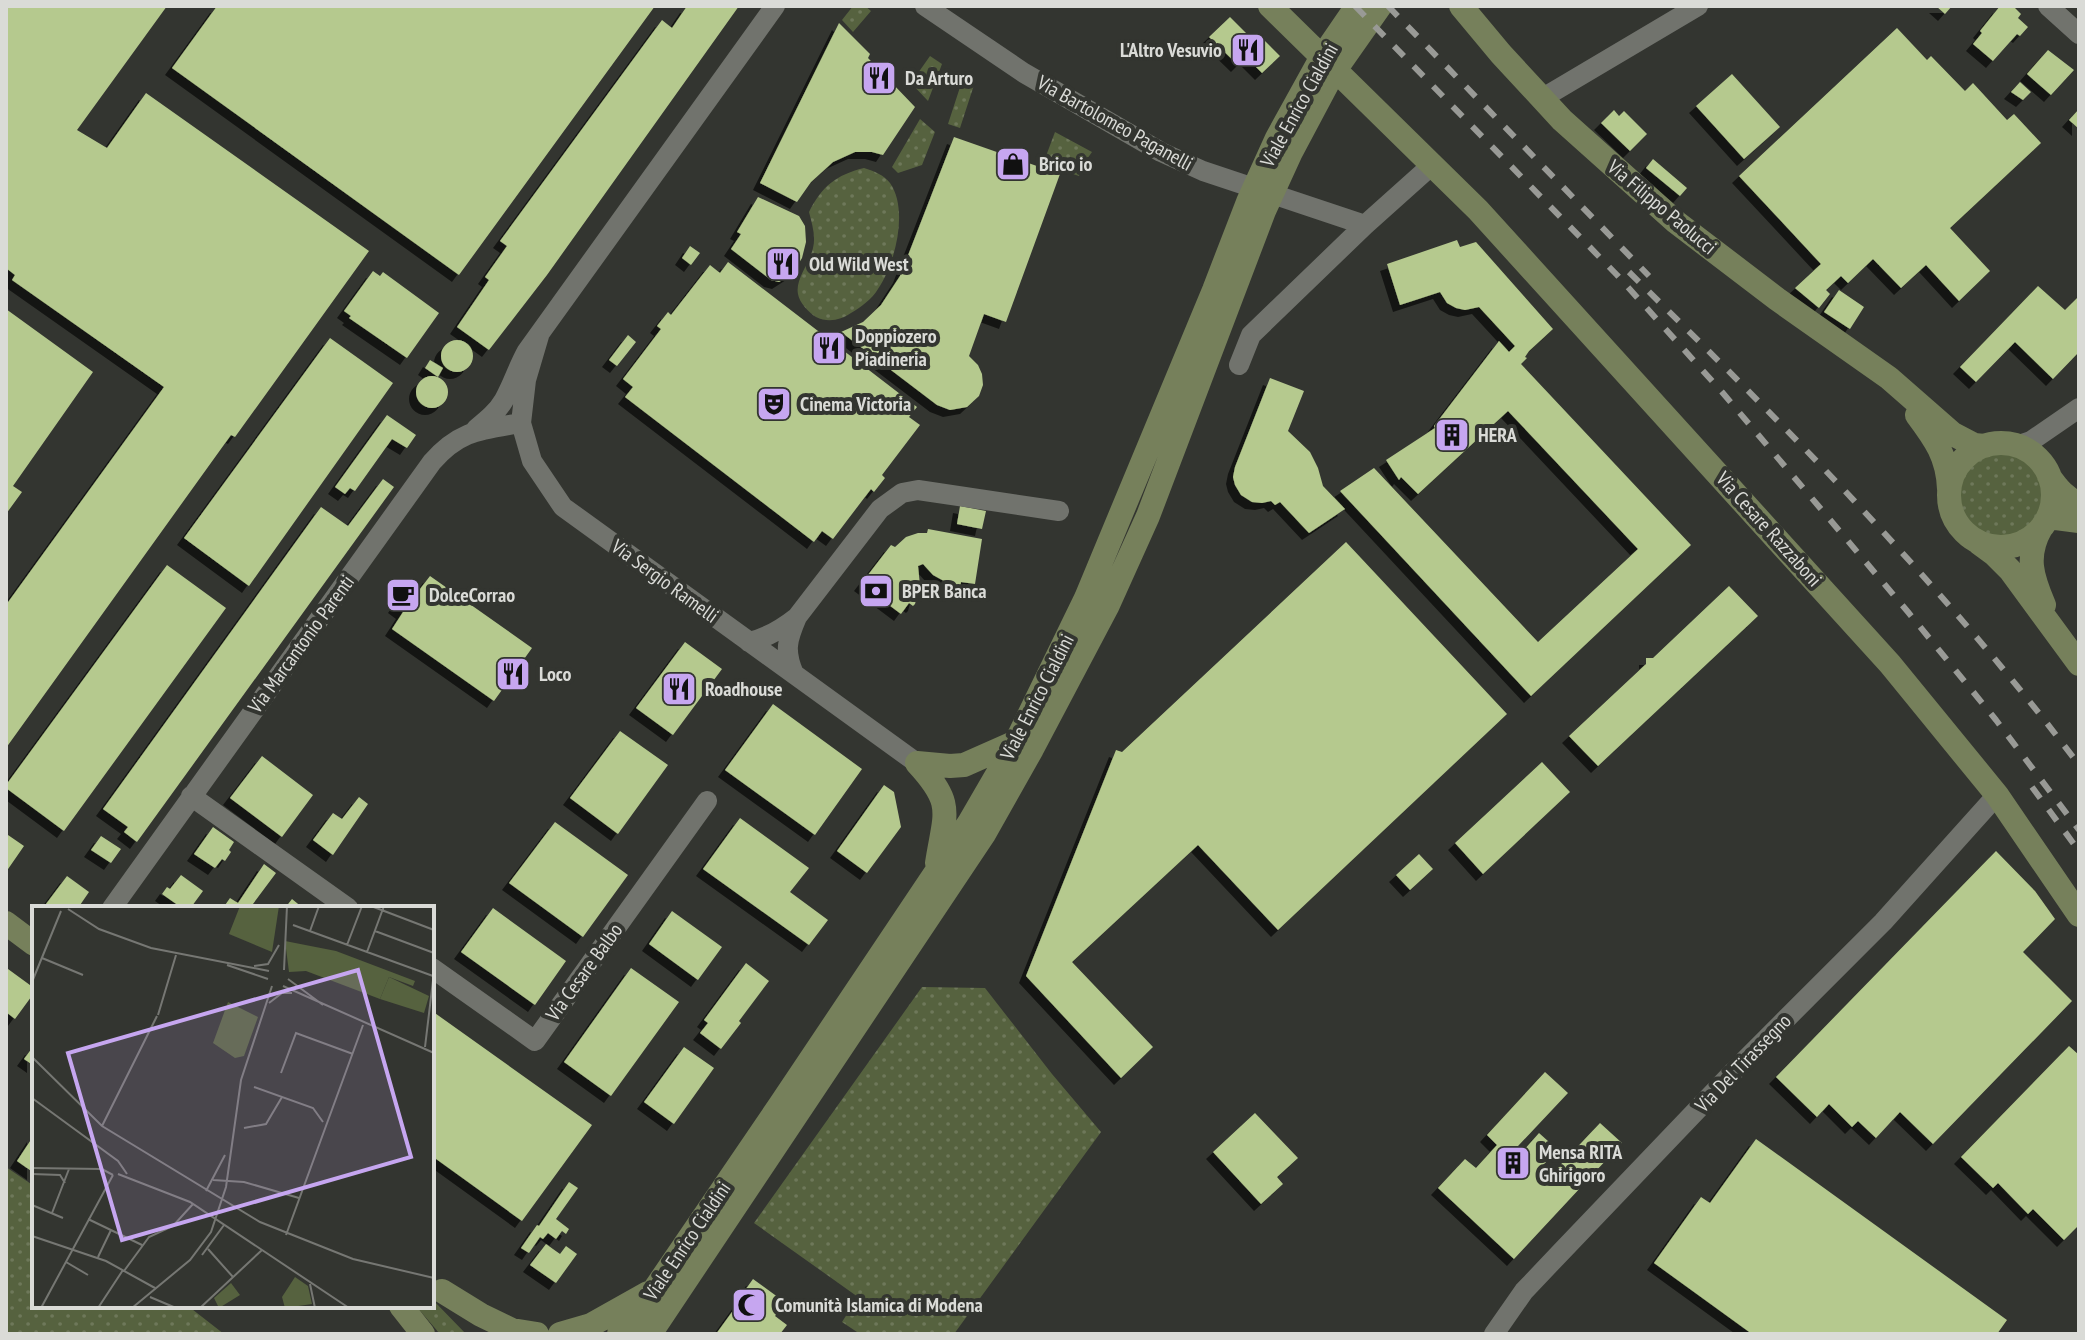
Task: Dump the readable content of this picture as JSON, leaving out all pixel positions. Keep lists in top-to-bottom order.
{
  "streets": {
    "street": [
      "Viale Enrico Cialdini",
      "Via Bartolomeo Paganelli",
      "Via Filippo Paolucci",
      "Via Cesare Razzaboni",
      "Via Sergio Ramelli",
      "Via Marcantonio Parenti",
      "Via Cesare Balbo",
      "Via Del Tirassegno"
    ]
  },
  "crossings": [
    ["Via Cesare Razzaboni", "Via Del Tirassegno"],
    ["Via Sergio Ramelli", "Via Marcantonio Parenti"]
  ],
  "places": {
    "restaurant": [
      "L'Altro Vesuvio",
      "Da Arturo",
      "Old Wild West",
      "Doppiozero Piadineria",
      "Loco",
      "Roadhouse"
    ],
    "shop": ["Brico io"],
    "theatre": ["Cinema Victoria"],
    "building": ["HERA", "Mensa RITA Ghirigoro"],
    "bank": ["BPER Banca"],
    "cafe": ["DolceCorrao"],
    "mosque": ["Comunità Islamica di Modena"]
  }
}
